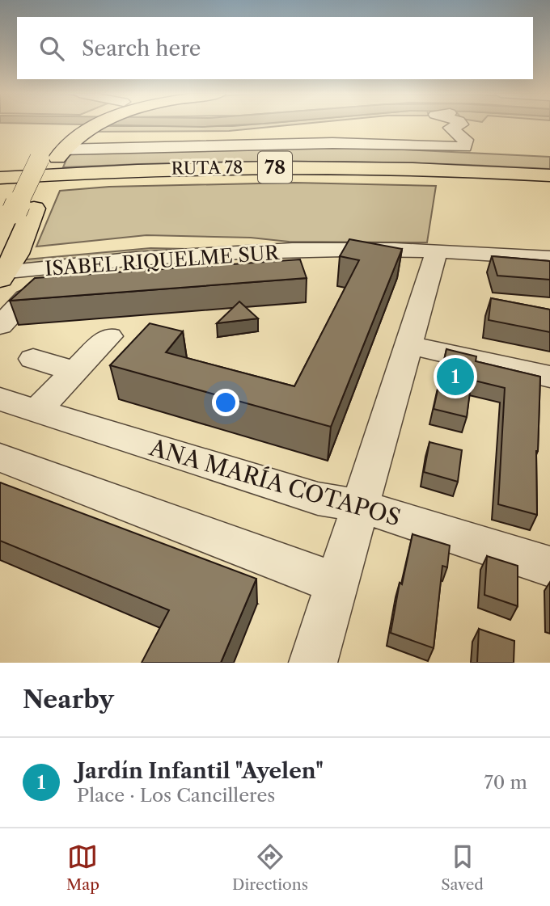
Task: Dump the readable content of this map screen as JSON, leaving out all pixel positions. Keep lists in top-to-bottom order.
{
  "streets": {
    "main road": ["78", "RUTA 78"],
    "street": ["ISABEL RIQUELME SUR", "ANA MARÍA COTAPOS"]
  },
  "page": {
    "search": "Search here",
    "pins": "1",
    "heading": "Nearby",
    "list": [
      {
        "mark": "1",
        "name": "Jardín Infantil \"Ayelen\"",
        "note": "Place · Los Cancilleres",
        "value": "70 m"
      }
    ],
    "nav": ["Map", "Directions", "Saved"]
  }
}
